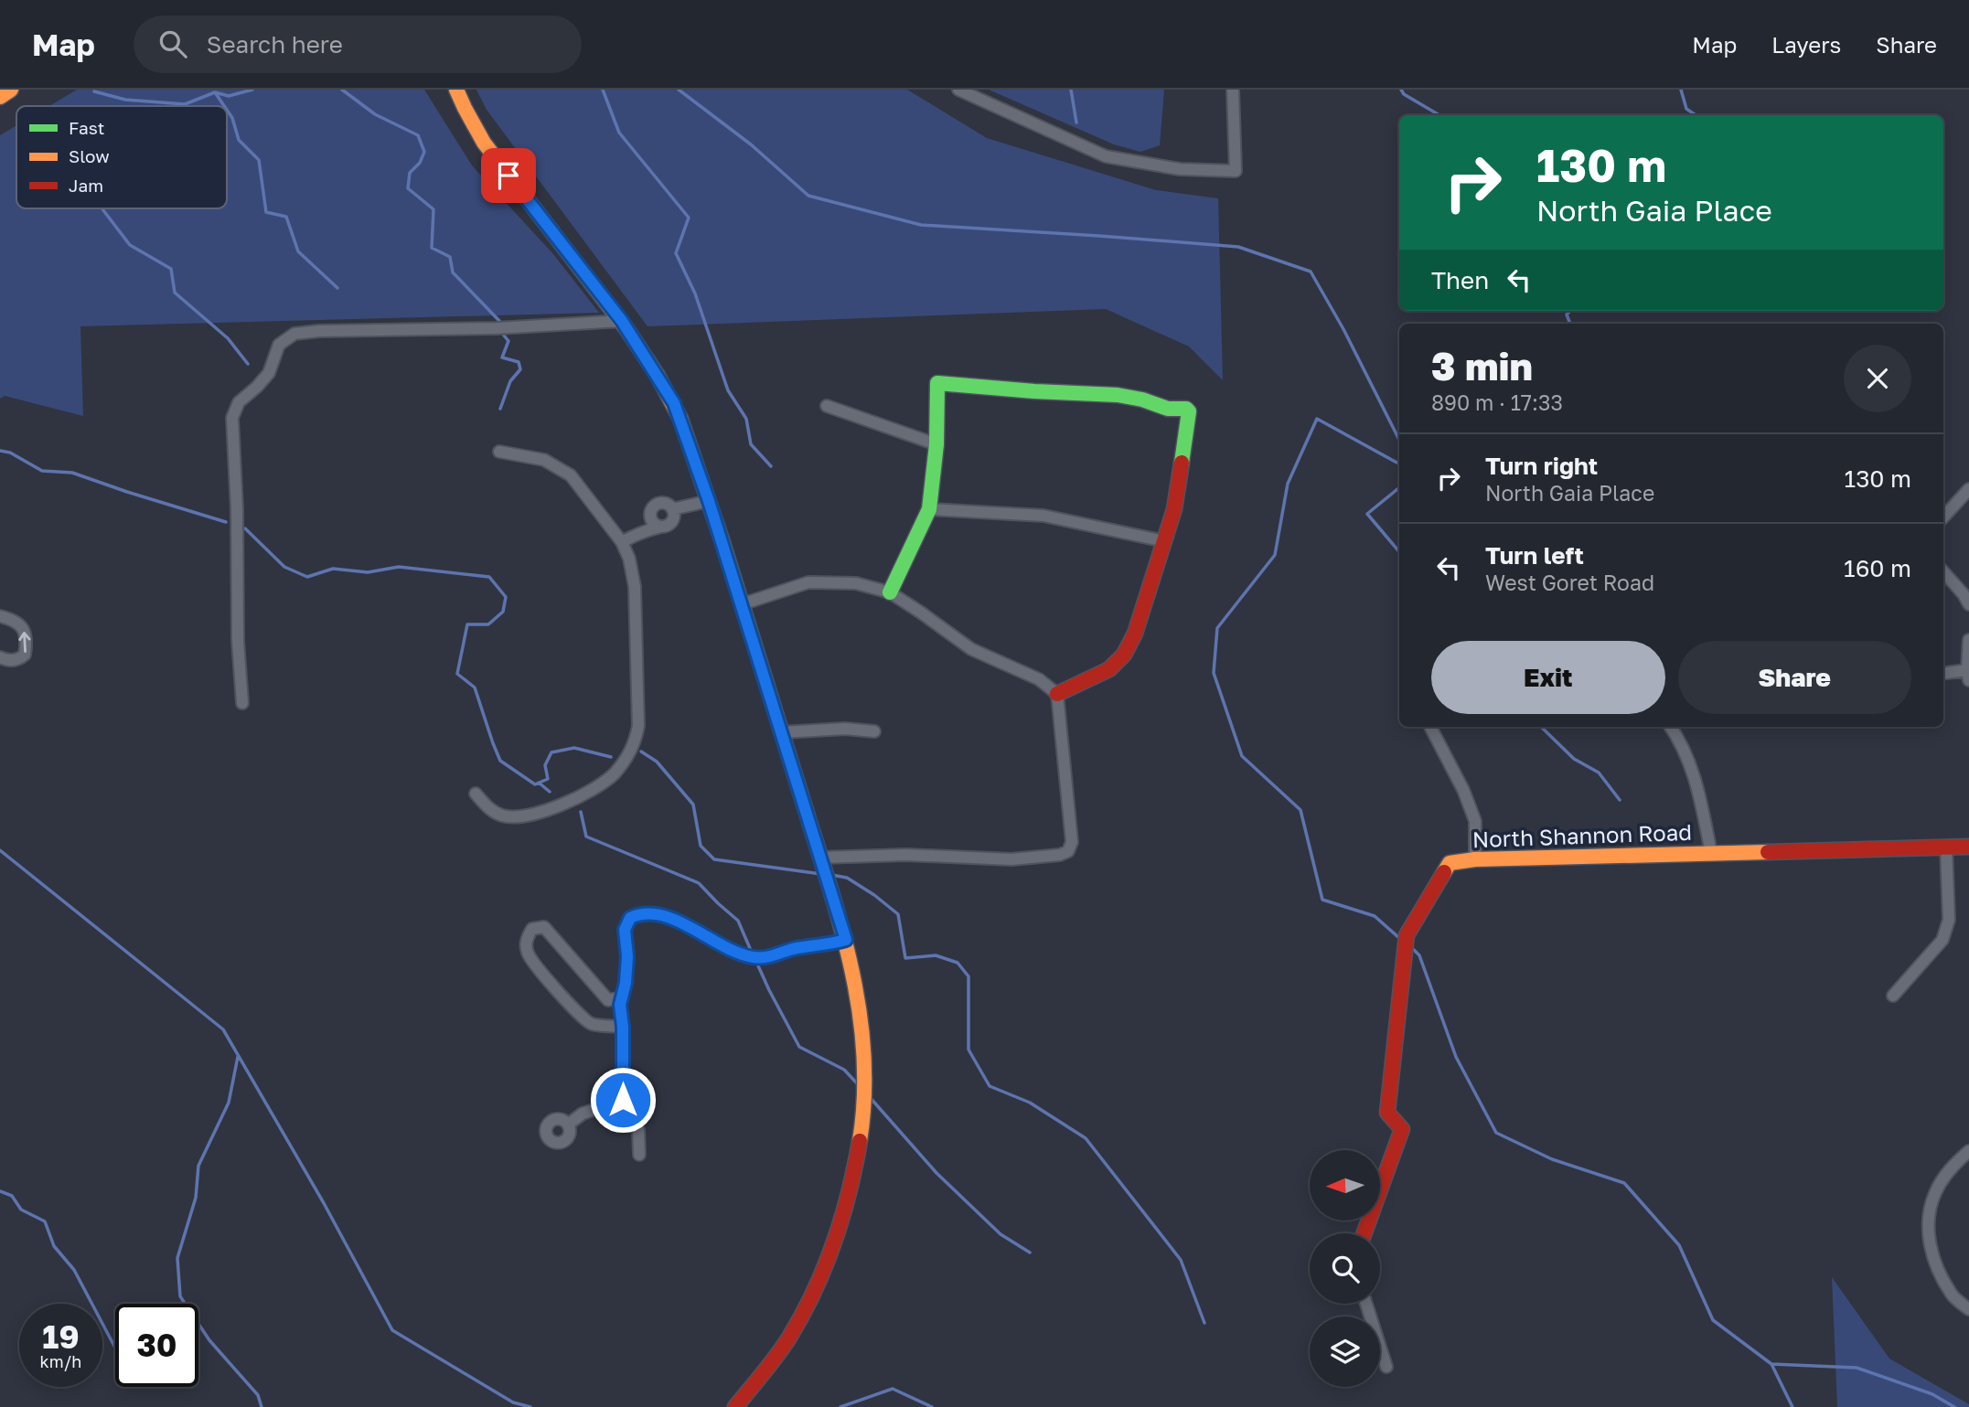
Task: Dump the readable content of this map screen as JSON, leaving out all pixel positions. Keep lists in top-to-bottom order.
{
  "streets": {
    "street": ["North Shannon Road"]
  },
  "legend": ["Fast", "Slow", "Jam"],
  "north": "left",
  "page": {
    "header": "Map",
    "search": "Search here",
    "nav": ["Map", "Layers", "Share"],
    "turn": ["130 m", "North Gaia Place"],
    "then": "Then",
    "heading": ["3 min", "890 m · 17:33"],
    "list": [
      {
        "name": "Turn right",
        "note": "North Gaia Place",
        "value": "130 m"
      },
      {
        "name": "Turn left",
        "note": "West Goret Road",
        "value": "160 m"
      }
    ],
    "buttons": ["Exit", "Share"],
    "speed": "19 km/h",
    "limit": "30"
  }
}
